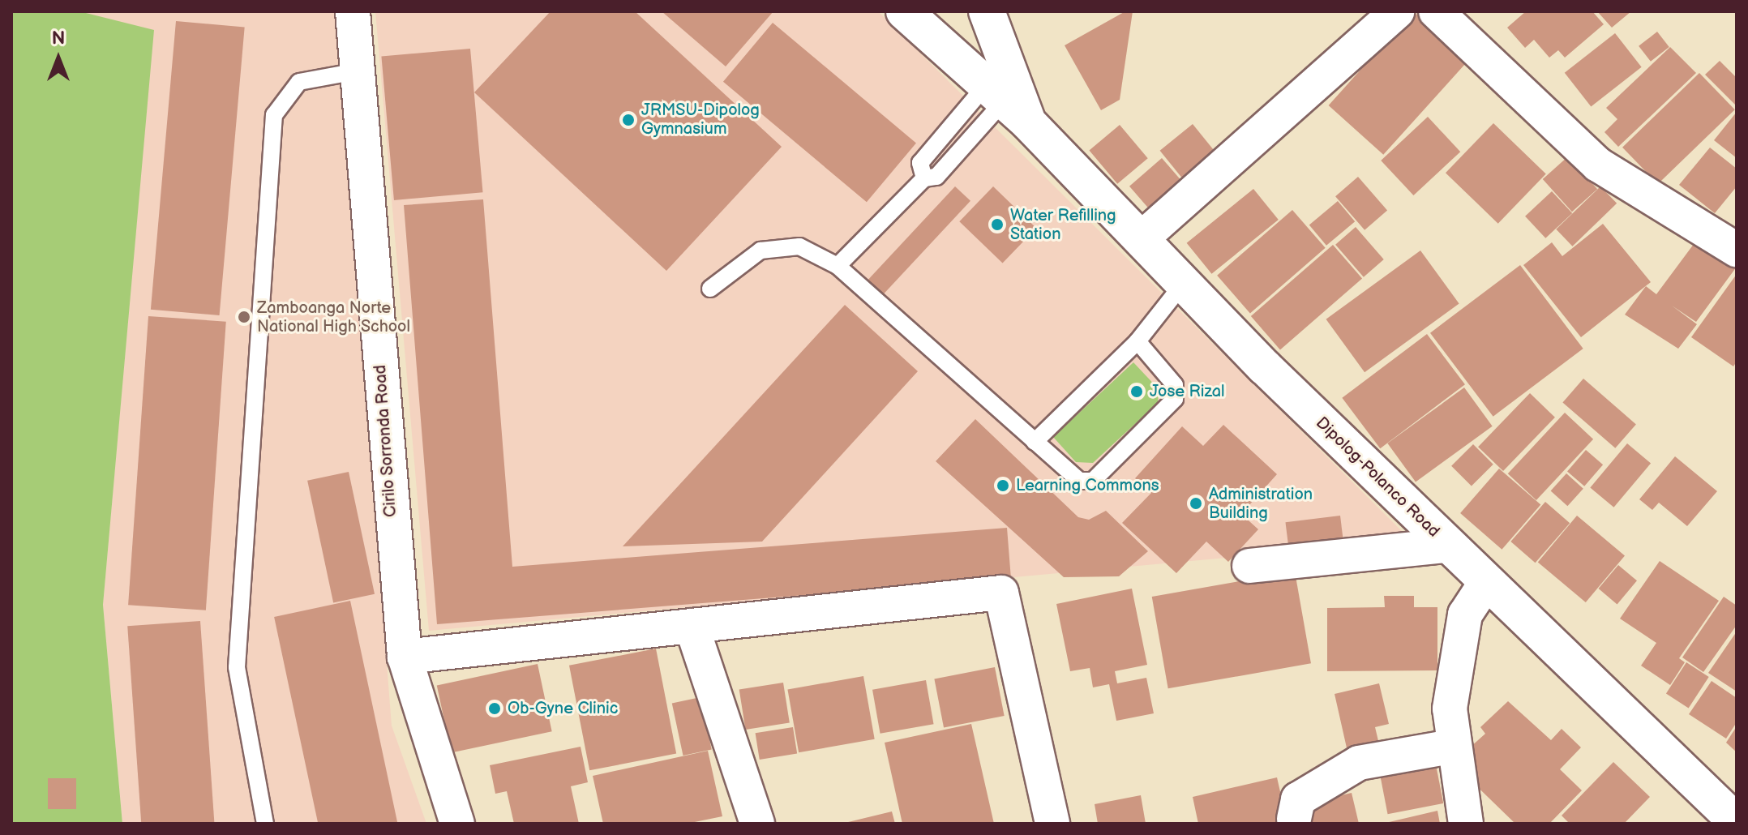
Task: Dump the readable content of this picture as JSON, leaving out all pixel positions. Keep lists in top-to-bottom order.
{
  "streets": {
    "highway": ["Dipolog-Polanco Road"],
    "street": ["Cirilo Sorronda Road"]
  },
  "places": [
    "JRMSU-Dipolog Gymnasium",
    "Water Refilling Station",
    "Zamboanga Norte National High School",
    "Jose Rizal",
    "Learning Commons",
    "Administration Building",
    "Ob-Gyne Clinic"
  ],
  "north": "top"
}
